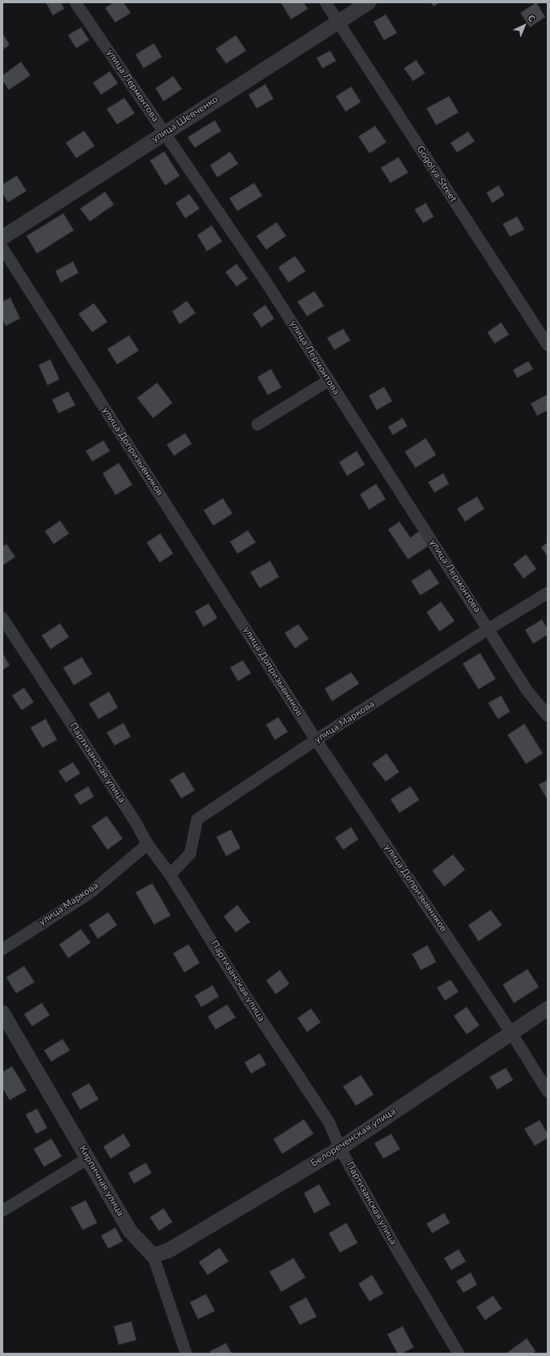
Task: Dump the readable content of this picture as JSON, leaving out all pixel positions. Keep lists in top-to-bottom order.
{
  "streets": {
    "street": [
      "улица Лермонтова",
      "улица Шевченко",
      "Gogolya Street",
      "улица Допризывников",
      "улица Маркова",
      "Партизанская улица",
      "Белореченская улица",
      "Кирпичная улица"
    ]
  },
  "crossings": [
    ["улица Лермонтова", "улица Шевченко"],
    ["улица Лермонтова", "улица Маркова"],
    ["улица Шевченко", "Gogolya Street"],
    ["улица Допризывников", "улица Маркова"],
    ["улица Допризывников", "Белореченская улица"],
    ["улица Маркова", "Партизанская улица"],
    ["Партизанская улица", "Белореченская улица"],
    ["Белореченская улица", "Кирпичная улица"]
  ],
  "north": "top right"
}
